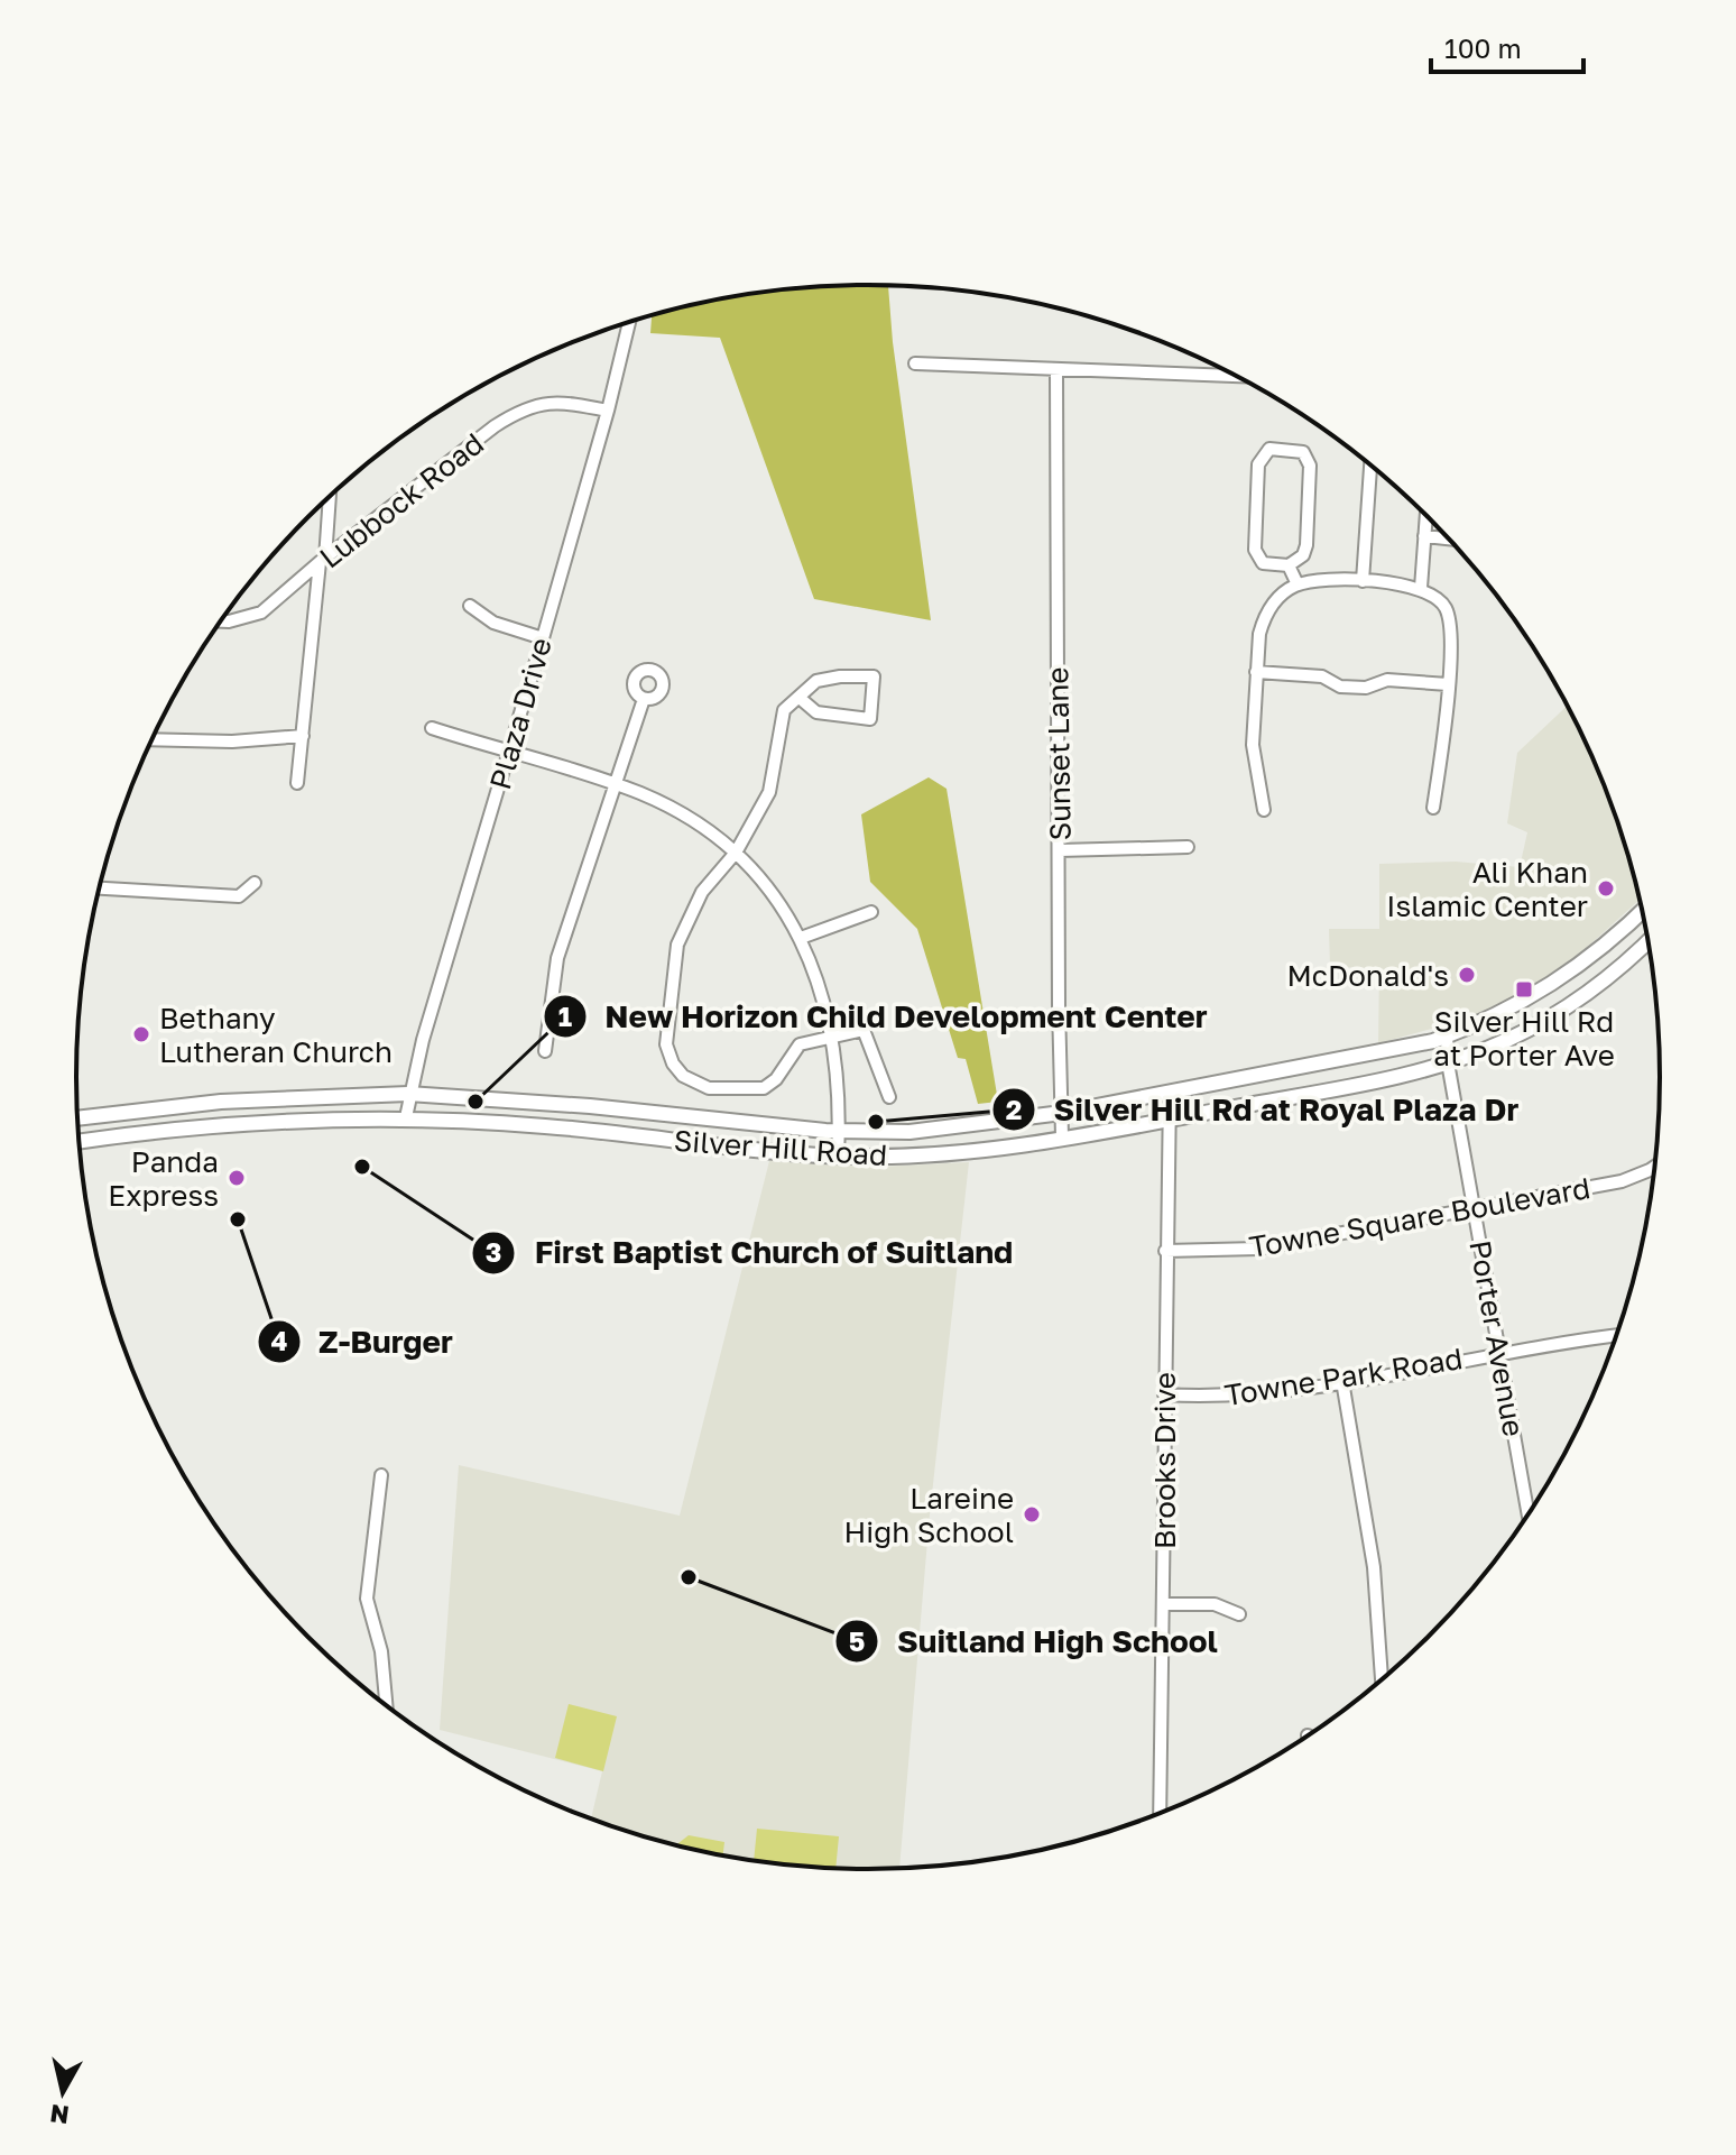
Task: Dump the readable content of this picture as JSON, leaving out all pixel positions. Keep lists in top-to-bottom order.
{
  "streets": {
    "main road": ["Silver Hill Road"],
    "street": [
      "Lubbock Road",
      "Plaza Drive",
      "Sunset Lane",
      "Towne Square Boulevard",
      "Porter Avenue",
      "Towne Park Road",
      "Brooks Drive"
    ]
  },
  "crossings": [
    ["Lubbock Road", "Plaza Drive"],
    ["Plaza Drive", "Silver Hill Road"],
    ["Sunset Lane", "Silver Hill Road"],
    ["Silver Hill Road", "Porter Avenue"],
    ["Silver Hill Road", "Brooks Drive"],
    ["Towne Square Boulevard", "Porter Avenue"],
    ["Towne Square Boulevard", "Brooks Drive"],
    ["Porter Avenue", "Towne Park Road"],
    ["Towne Park Road", "Brooks Drive"]
  ],
  "places": {
    "other": [
      "Ali Khan Islamic Center",
      "McDonald's",
      "Bethany Lutheran Church",
      "New Horizon Child Development Center",
      "Silver Hill Rd at Royal Plaza Dr",
      "First Baptist Church of Suitland",
      "Panda Express",
      "Z-Burger",
      "Lareine High School",
      "Suitland High School"
    ],
    "transit": ["Silver Hill Rd at Porter Ave"]
  },
  "scale_bar": "100 m",
  "north": "bottom"
}
